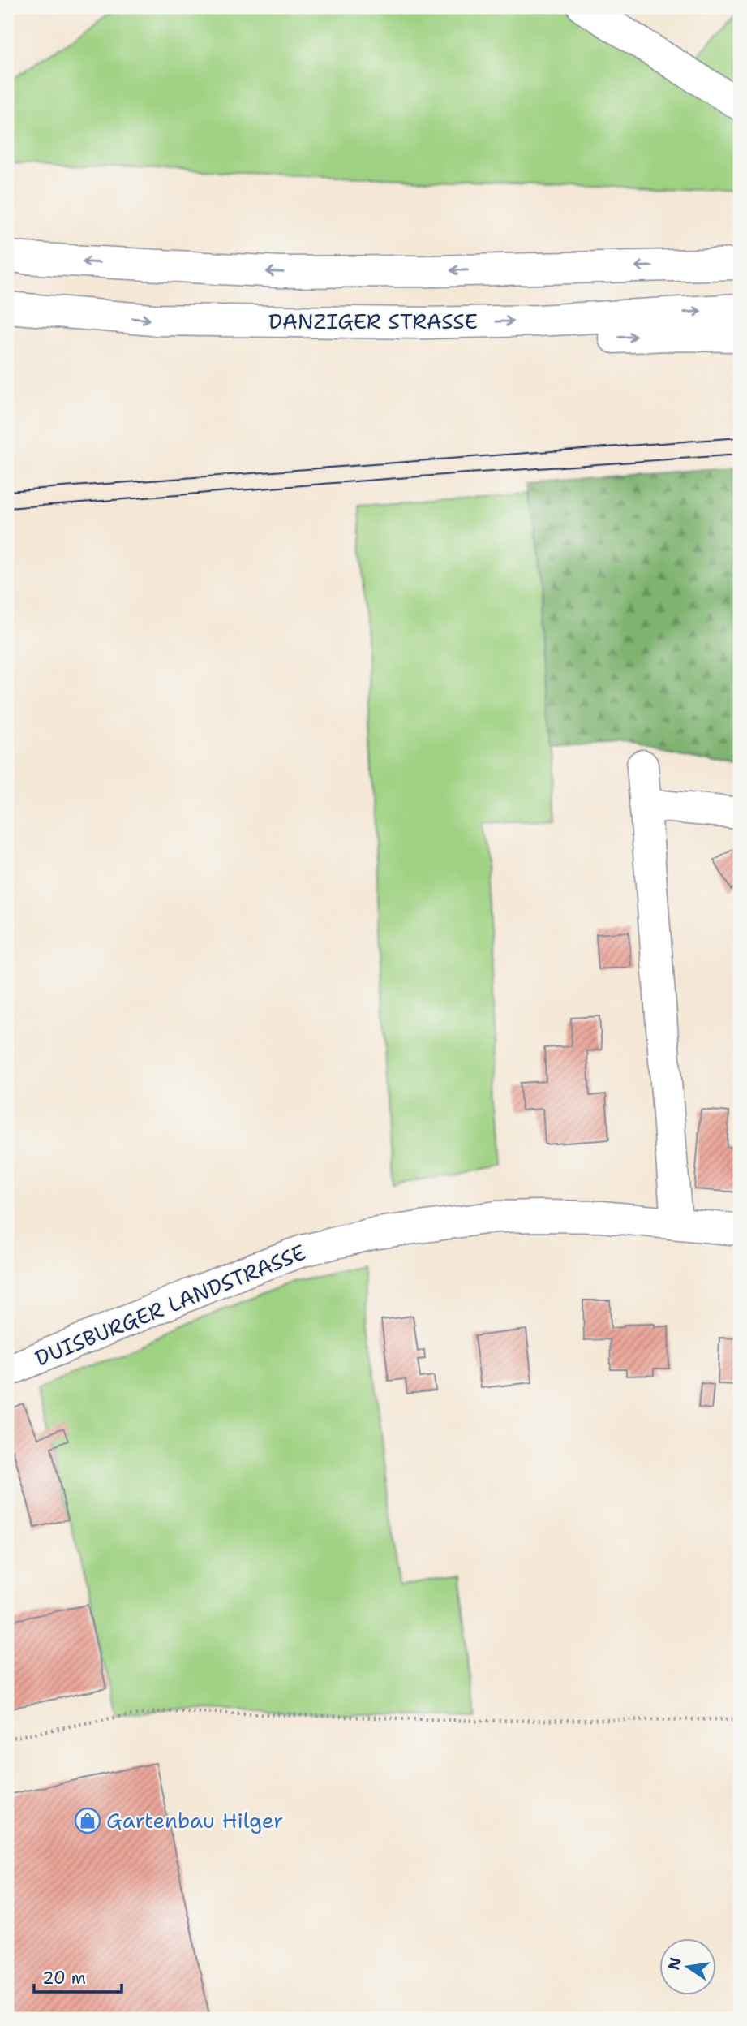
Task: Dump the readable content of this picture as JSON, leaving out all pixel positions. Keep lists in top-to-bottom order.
{
  "streets": {
    "main road": ["DANZIGER STRASSE", "DUISBURGER LANDSTRASSE"]
  },
  "places": {
    "shop": ["Gartenbau Hilger"]
  },
  "scale_bar": "20 m",
  "north": "left"
}
